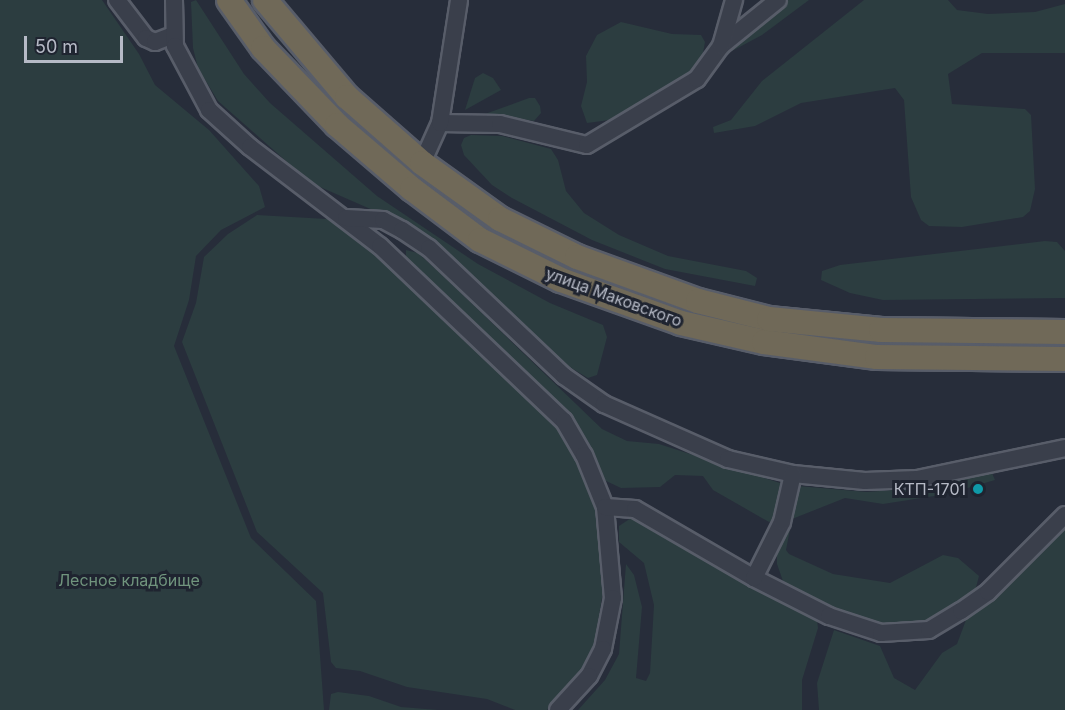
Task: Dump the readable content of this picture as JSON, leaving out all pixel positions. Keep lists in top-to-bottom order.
{
  "streets": {
    "highway": ["улица Маковского"]
  },
  "parks": ["Лесное кладбище"],
  "places": ["КТП-1701"],
  "scale_bar": "50 m"
}
